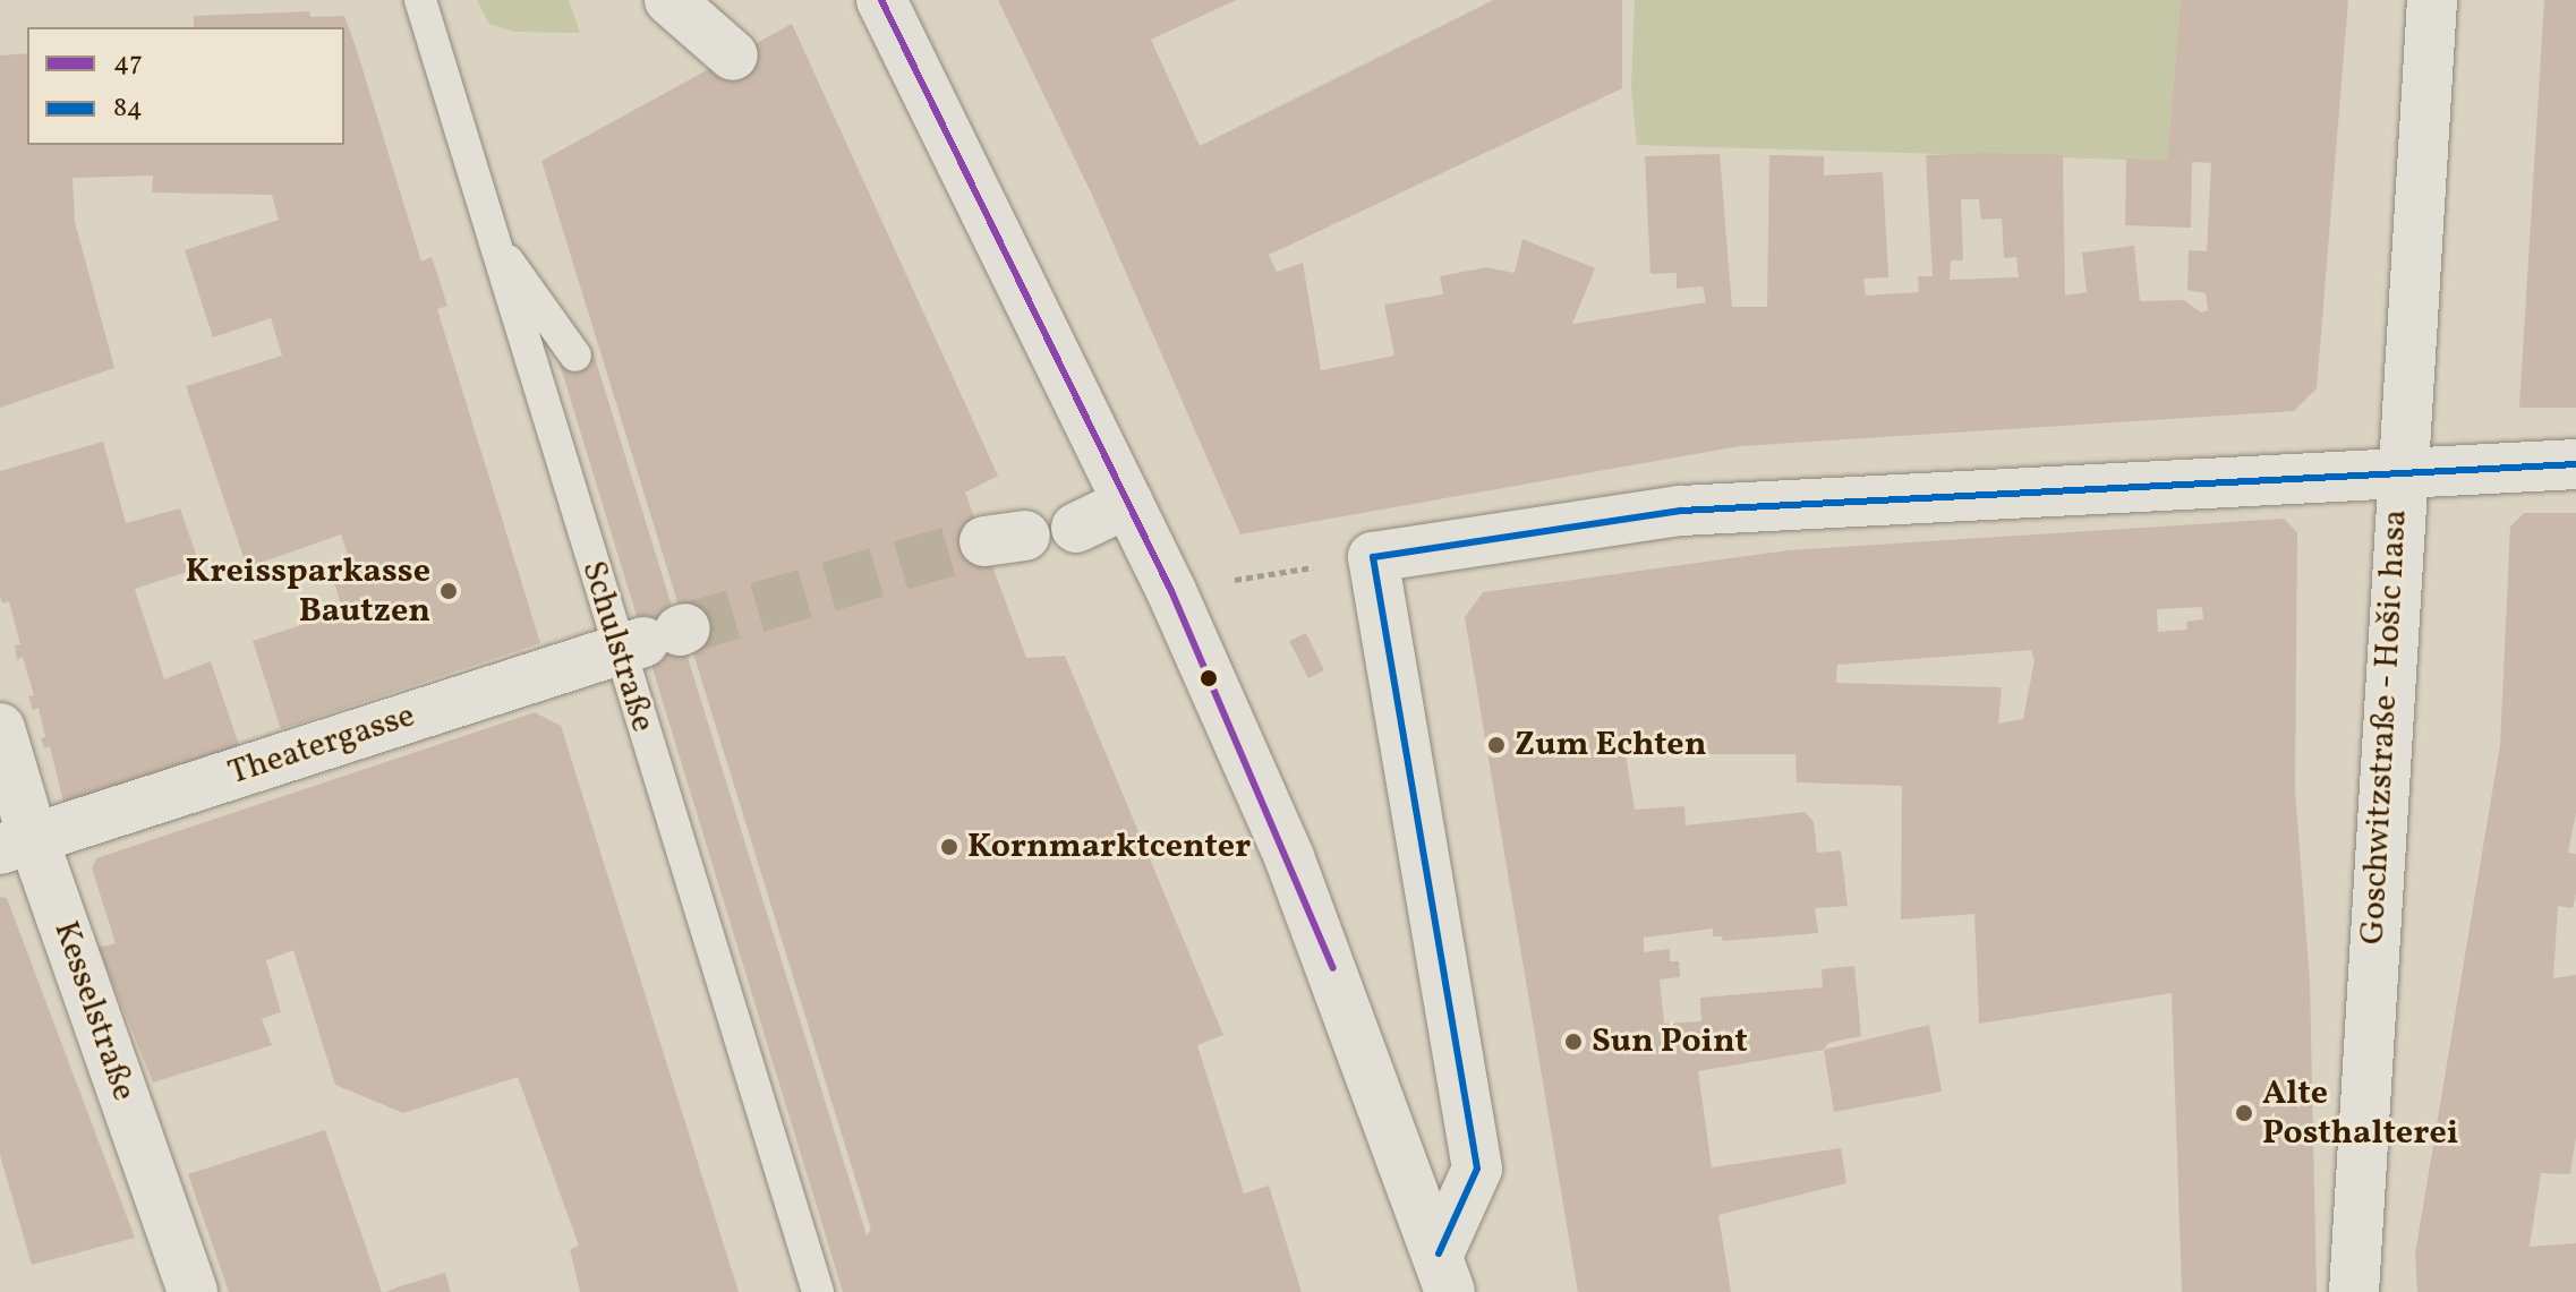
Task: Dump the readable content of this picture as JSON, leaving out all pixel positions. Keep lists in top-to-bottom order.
{
  "streets": {
    "street": ["Goschwitzstraße - Hošic hasa", "Theatergasse", "Kesselstraße"],
    "lane": ["Schulstraße"]
  },
  "crossings": [
    ["Schulstraße", "Theatergasse"],
    ["Theatergasse", "Kesselstraße"]
  ],
  "places": [
    "Kreissparkasse Bautzen",
    "Zum Echten",
    "Kornmarktcenter",
    "Sun Point",
    "Alte Posthalterei"
  ],
  "lines": ["transit line 47", "transit line 84"],
  "legend": ["47", "84"]
}
